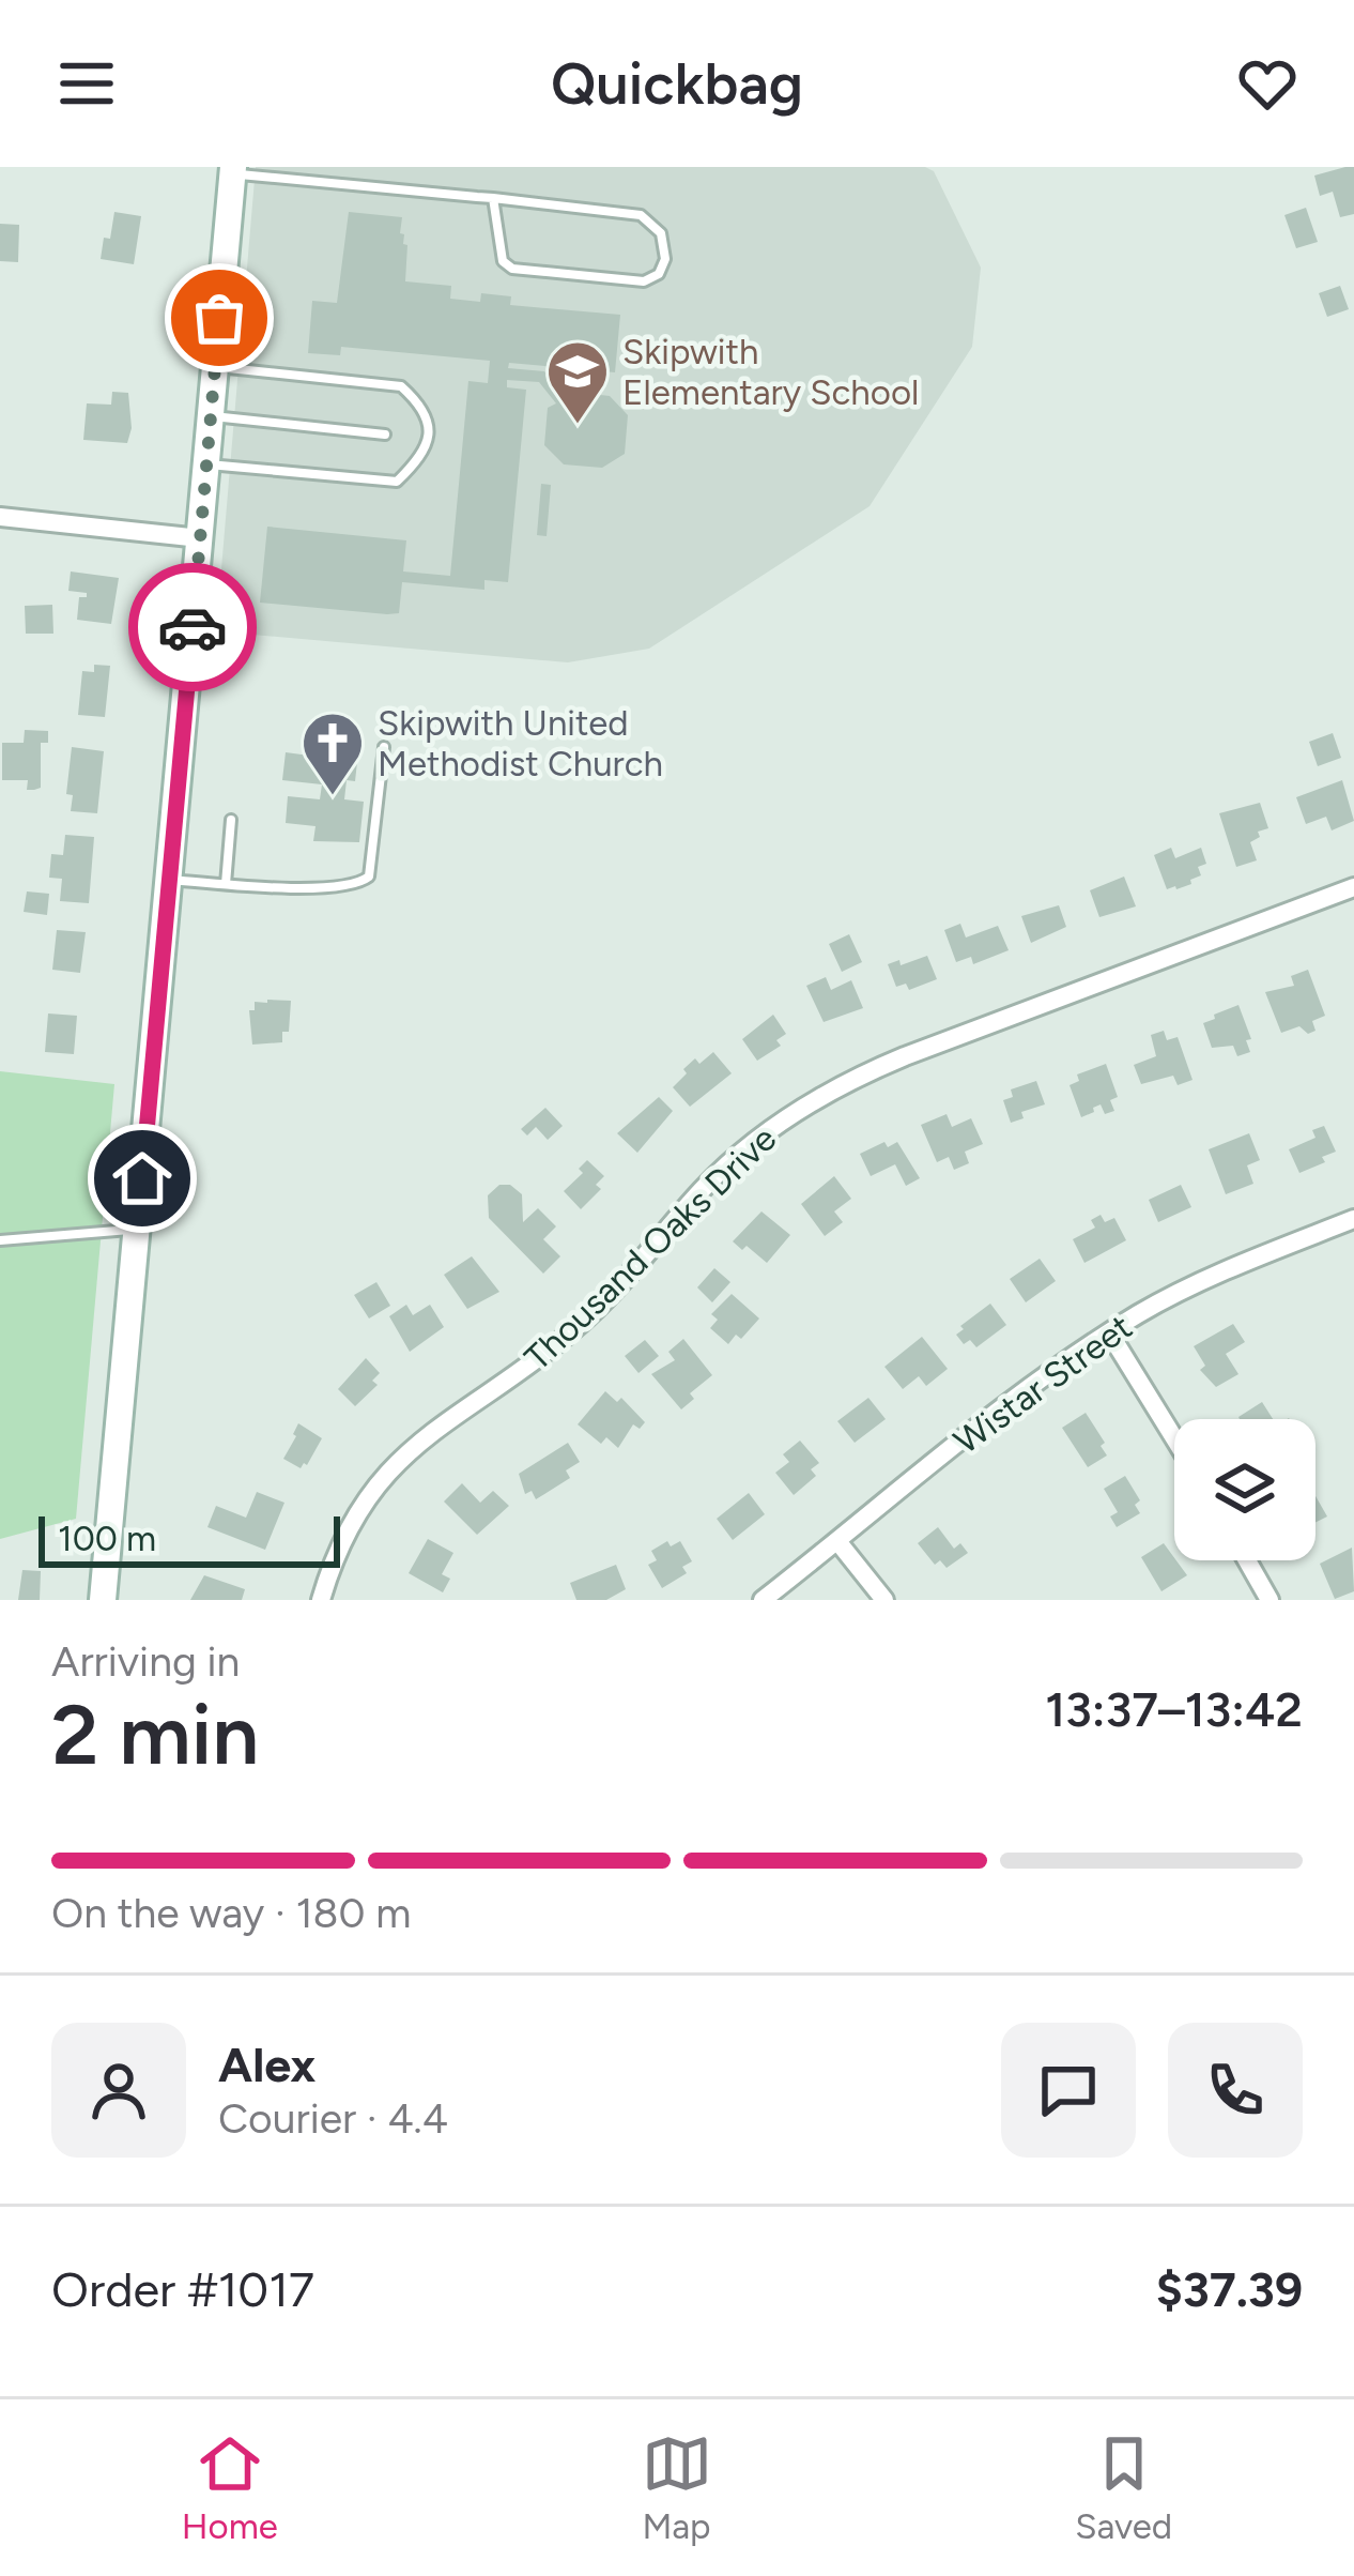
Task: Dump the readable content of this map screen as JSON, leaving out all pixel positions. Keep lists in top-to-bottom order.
{
  "streets": {
    "street": ["Thousand Oaks Drive", "Wistar Street"]
  },
  "places": {
    "school or university": ["Skipwith Elementary School"],
    "church": ["Skipwith United Methodist Church"]
  },
  "scale_bar": "100 m",
  "page": {
    "header": "Quickbag",
    "scale": "100 m",
    "heading": ["2 min", "Arriving in", "13:37–13:42"],
    "panel": [
      "Alex",
      "Courier · 4.4",
      "Order #1017",
      "$37.39"
    ],
    "bar": "On the way · 180 m",
    "tabs": ["Home", "Map", "Saved"]
  }
}
